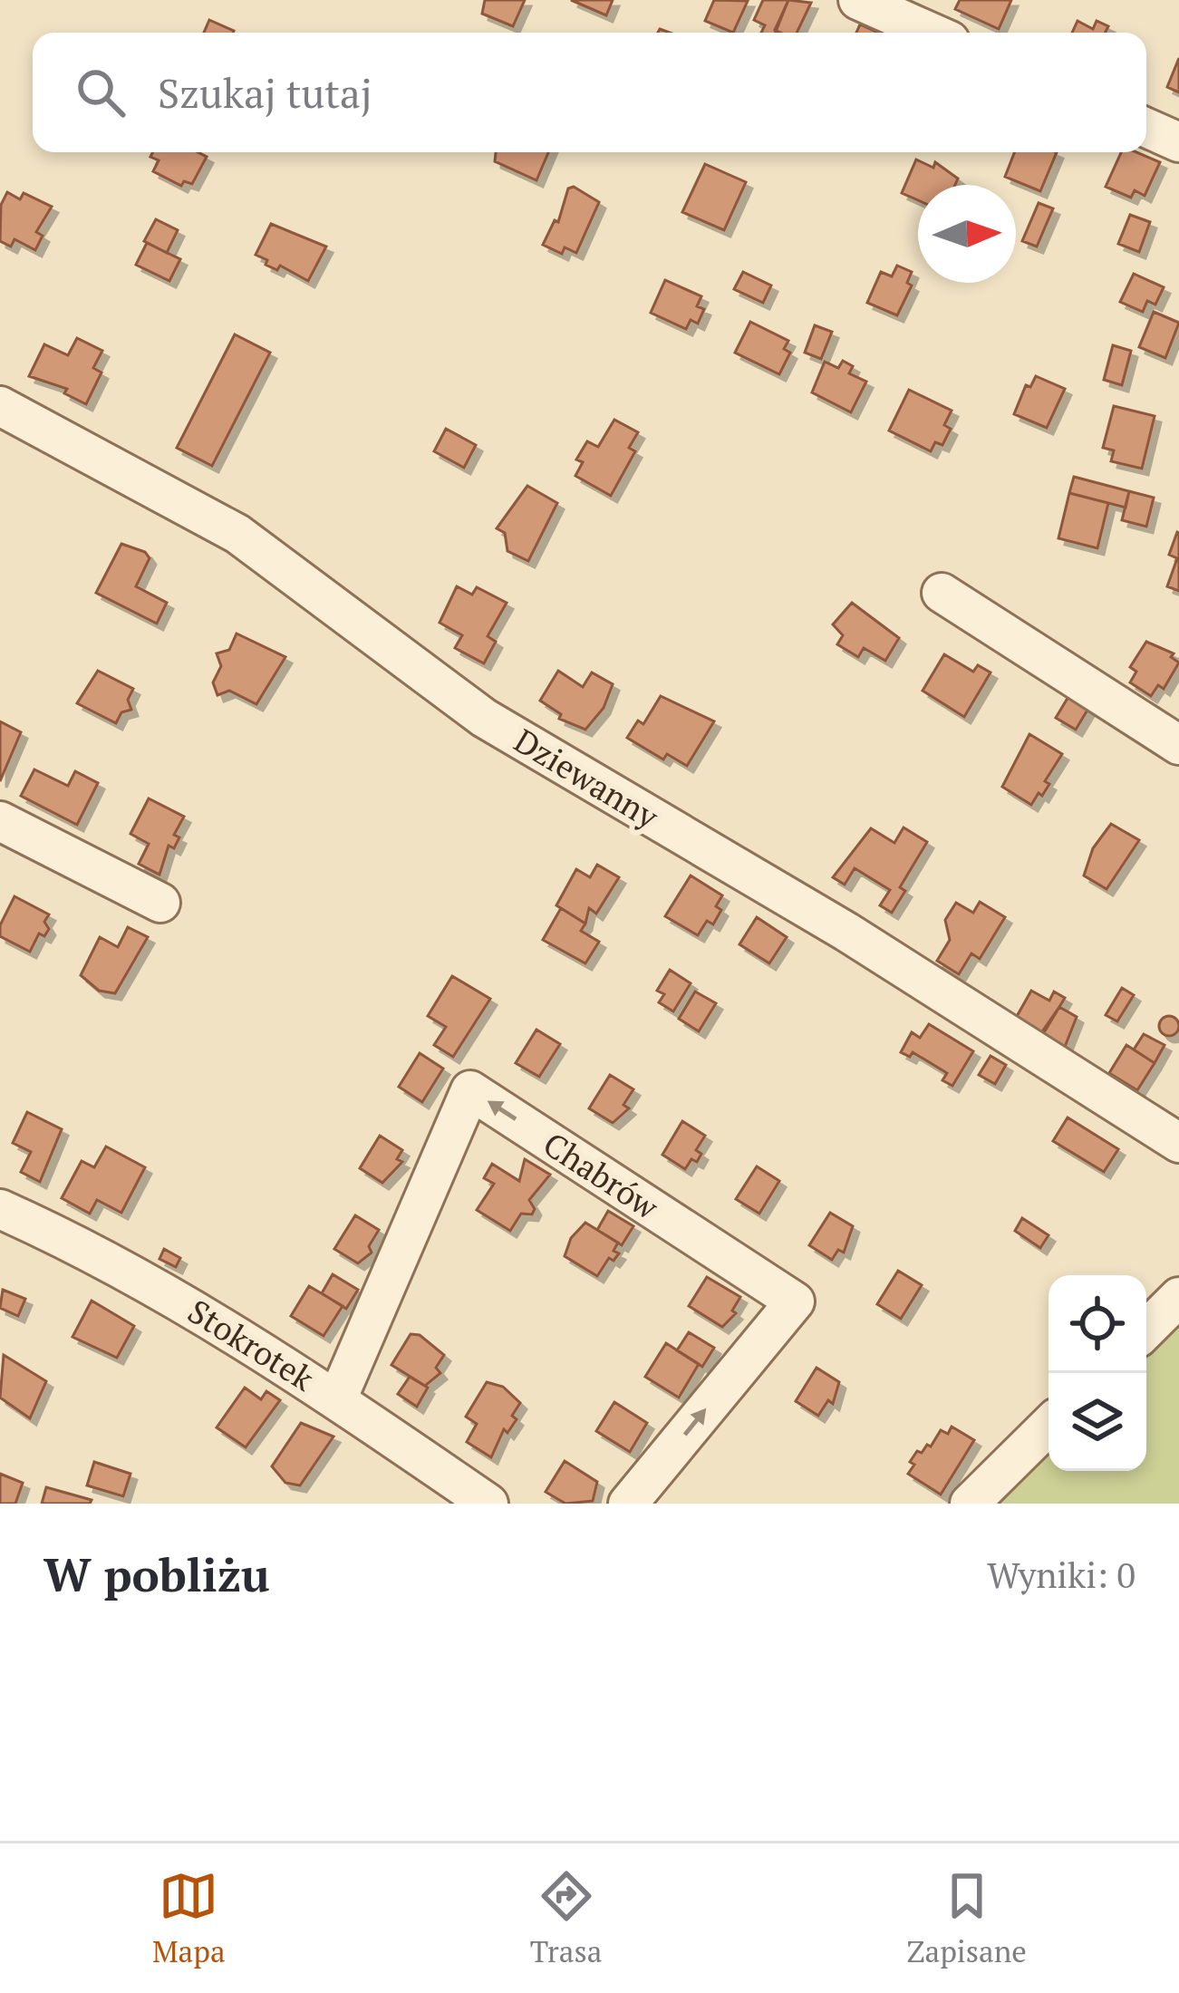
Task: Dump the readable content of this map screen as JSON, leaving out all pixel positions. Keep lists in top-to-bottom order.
{
  "streets": {
    "street": ["Dziewanny", "Chabrów", "Stokrotek"]
  },
  "crossings": [
    ["Chabrów", "Stokrotek"]
  ],
  "north": "right",
  "page": {
    "search": "Szukaj tutaj",
    "heading": ["W pobliżu", "Wyniki: 0"],
    "nav": ["Mapa", "Trasa", "Zapisane"]
  }
}
